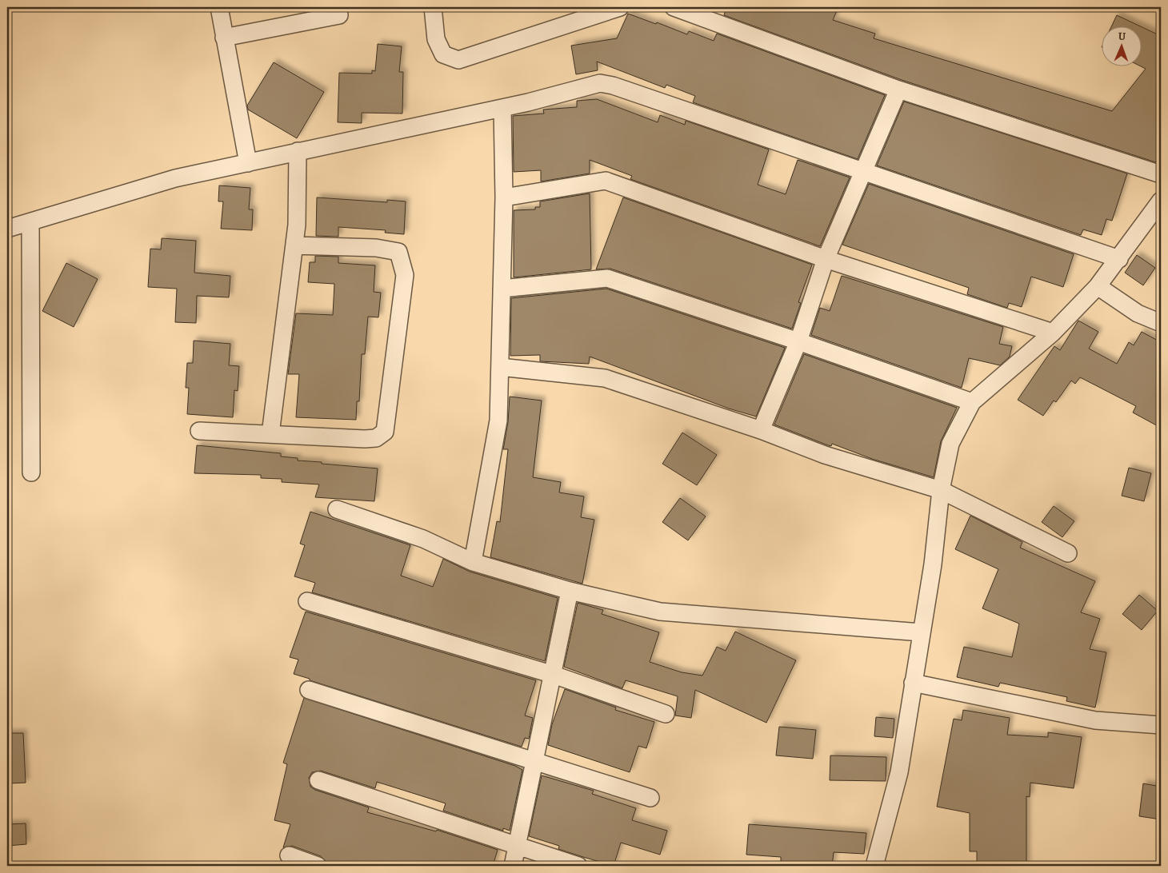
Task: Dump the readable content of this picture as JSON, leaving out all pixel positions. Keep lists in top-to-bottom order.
{
  "north": "top"
}
